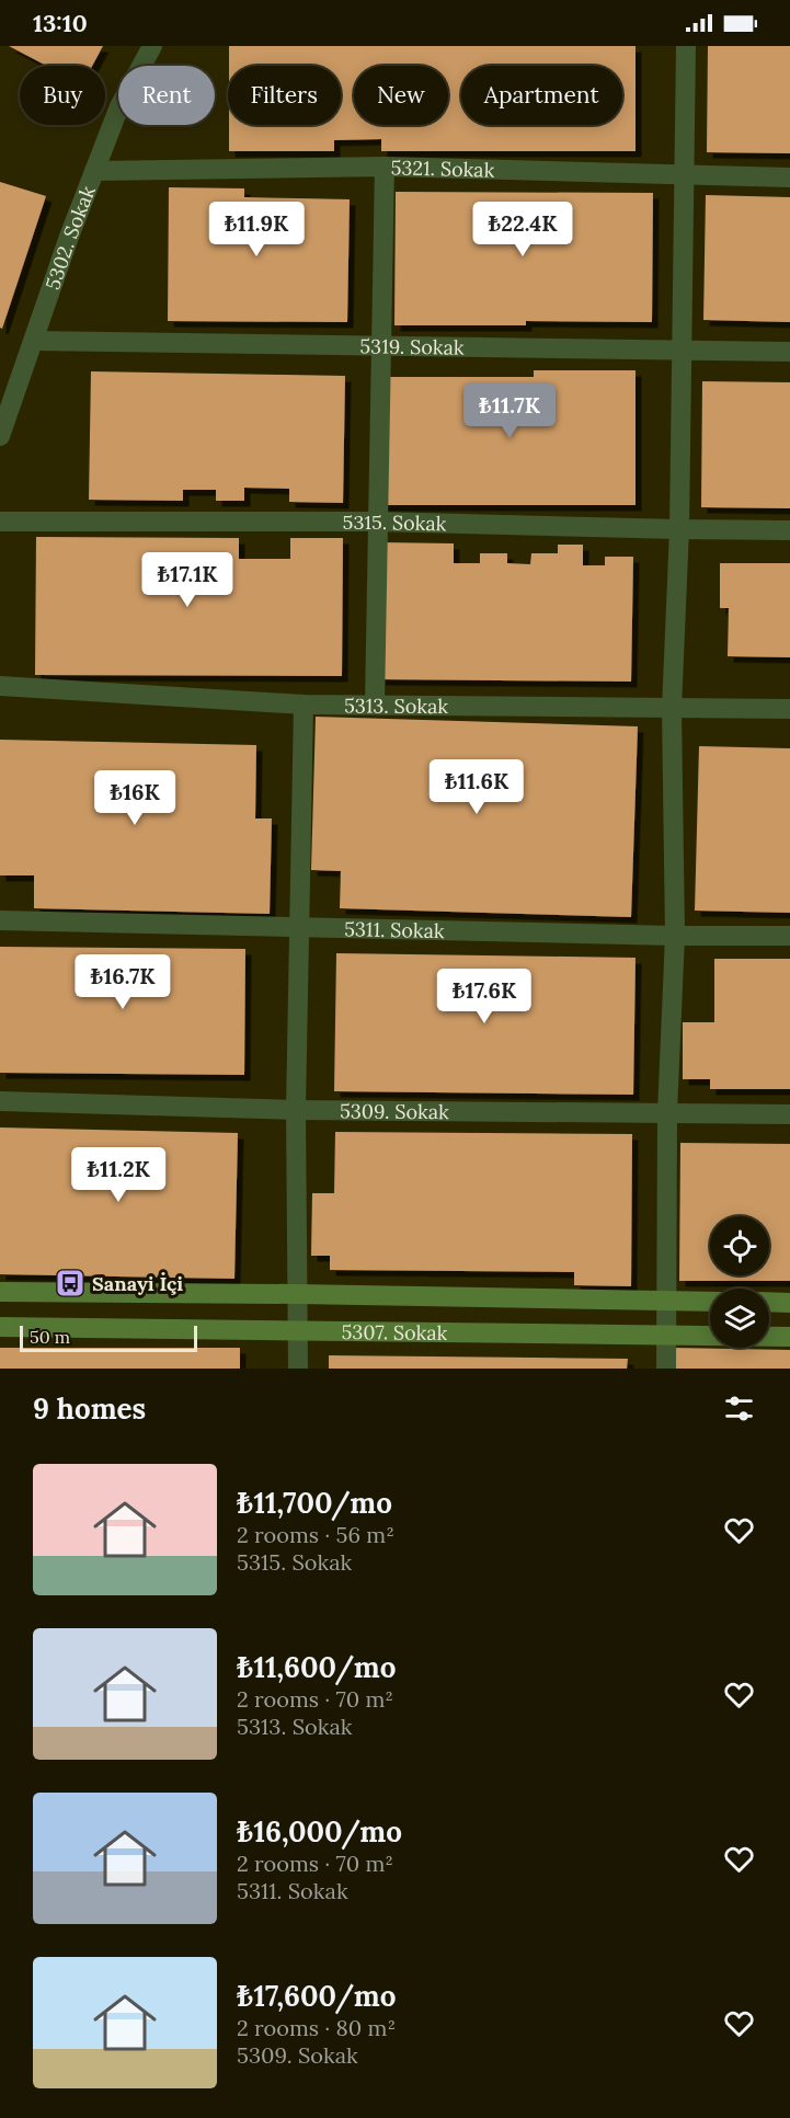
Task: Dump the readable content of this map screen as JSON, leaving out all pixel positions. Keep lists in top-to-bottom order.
{
  "streets": {
    "street": [
      "5321. Sokak",
      "5302. Sokak",
      "5319. Sokak",
      "5315. Sokak",
      "5313. Sokak",
      "5311. Sokak",
      "5309. Sokak",
      "5307. Sokak"
    ]
  },
  "crossings": [
    ["5321. Sokak", "5302. Sokak"],
    ["5302. Sokak", "5319. Sokak"]
  ],
  "places": {
    "bus stop": ["Sanayi İçi"]
  },
  "scale_bar": "50 m",
  "page": {
    "status": "13:10",
    "chip": [
      "Buy",
      "Rent",
      "Filters",
      "New",
      "Apartment"
    ],
    "price": [
      "₺11.9K",
      "₺22.4K",
      "₺11.7K",
      "₺17.1K",
      "₺11.6K",
      "₺16K",
      "₺16.7K",
      "₺17.6K",
      "₺11.2K"
    ],
    "scale": "50 m",
    "heading": "9 homes",
    "list": [
      {
        "name": "₺11,700/mo",
        "note": "2 rooms · 56 m² · 5315. Sokak"
      },
      {
        "name": "₺11,600/mo",
        "note": "2 rooms · 70 m² · 5313. Sokak"
      },
      {
        "name": "₺16,000/mo",
        "note": "2 rooms · 70 m² · 5311. Sokak"
      },
      {
        "name": "₺17,600/mo",
        "note": "2 rooms · 80 m² · 5309. Sokak"
      }
    ]
  }
}
